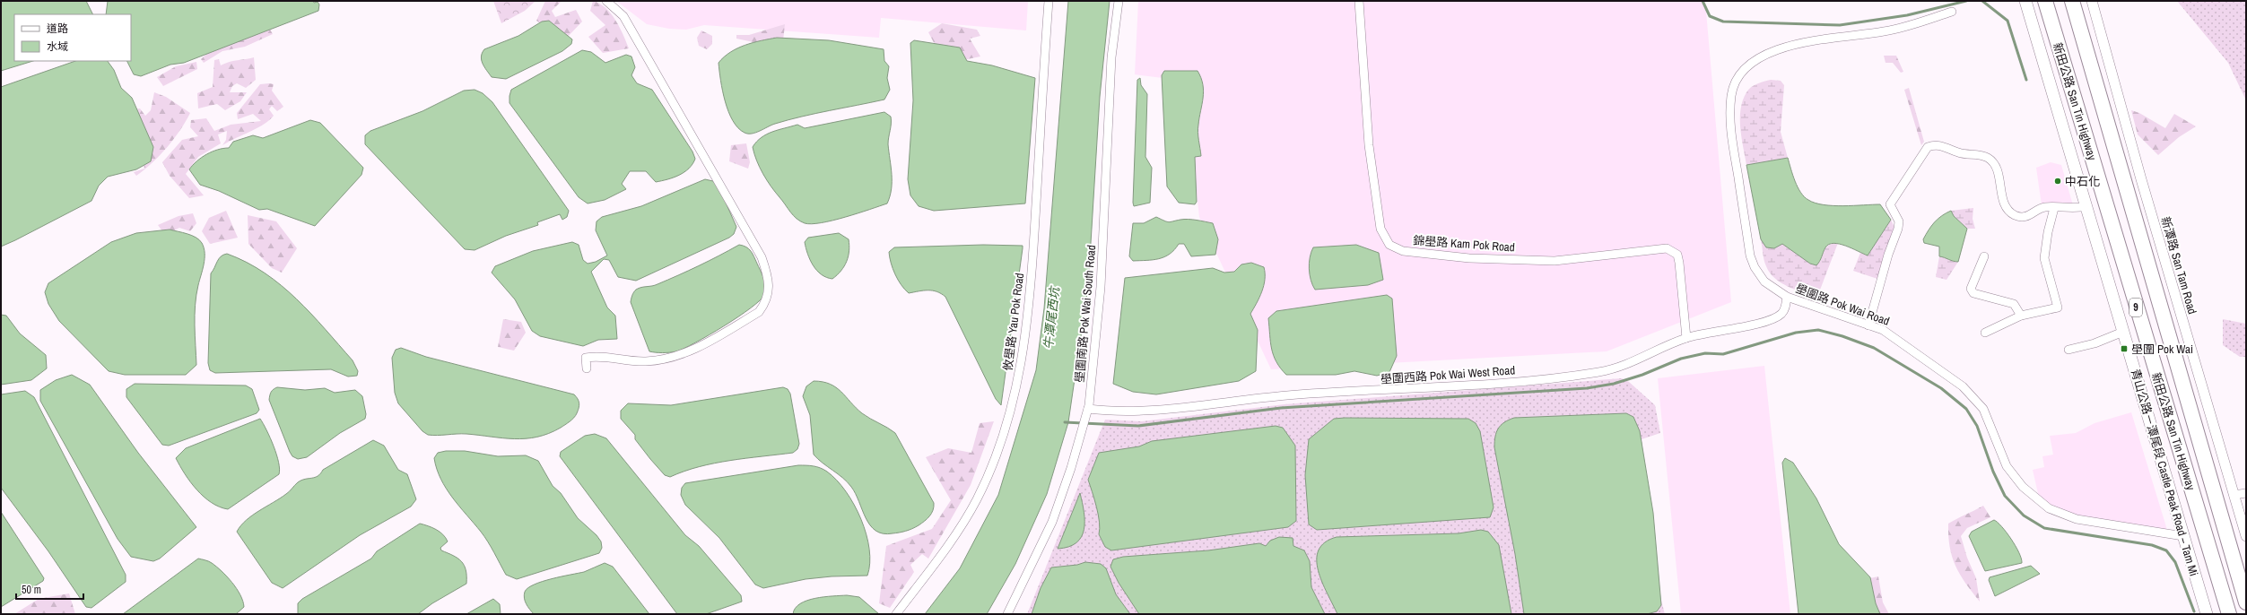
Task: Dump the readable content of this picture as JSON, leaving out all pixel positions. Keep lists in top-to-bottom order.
{
  "streets": {
    "highway": ["新田公路 San Tin Highway", "9"],
    "main road": ["青山公路－潭尾段 Castle Peak Road – Tam Mi"],
    "street": [
      "錦壆路 Kam Pok Road",
      "新潭路 San Tam Road",
      "壆圍路 Pok Wai Road",
      "壆圍南路 Pok Wai South Road",
      "攸壆路 Yau Pok Road",
      "壆圍西路 Pok Wai West Road"
    ]
  },
  "crossings": [
    ["錦壆路 Kam Pok Road", "壆圍西路 Pok Wai West Road"],
    ["壆圍路 Pok Wai Road", "壆圍西路 Pok Wai West Road"],
    ["壆圍路 Pok Wai Road", "青山公路－潭尾段 Castle Peak Road – Tam Mi"],
    ["壆圍南路 Pok Wai South Road", "壆圍西路 Pok Wai West Road"]
  ],
  "water": ["牛潭尾西坑"],
  "places": {
    "other": ["中石化"],
    "transit": ["壆圍 Pok Wai"]
  },
  "legend": ["道路", "水域"],
  "scale_bar": "50 m"
}
